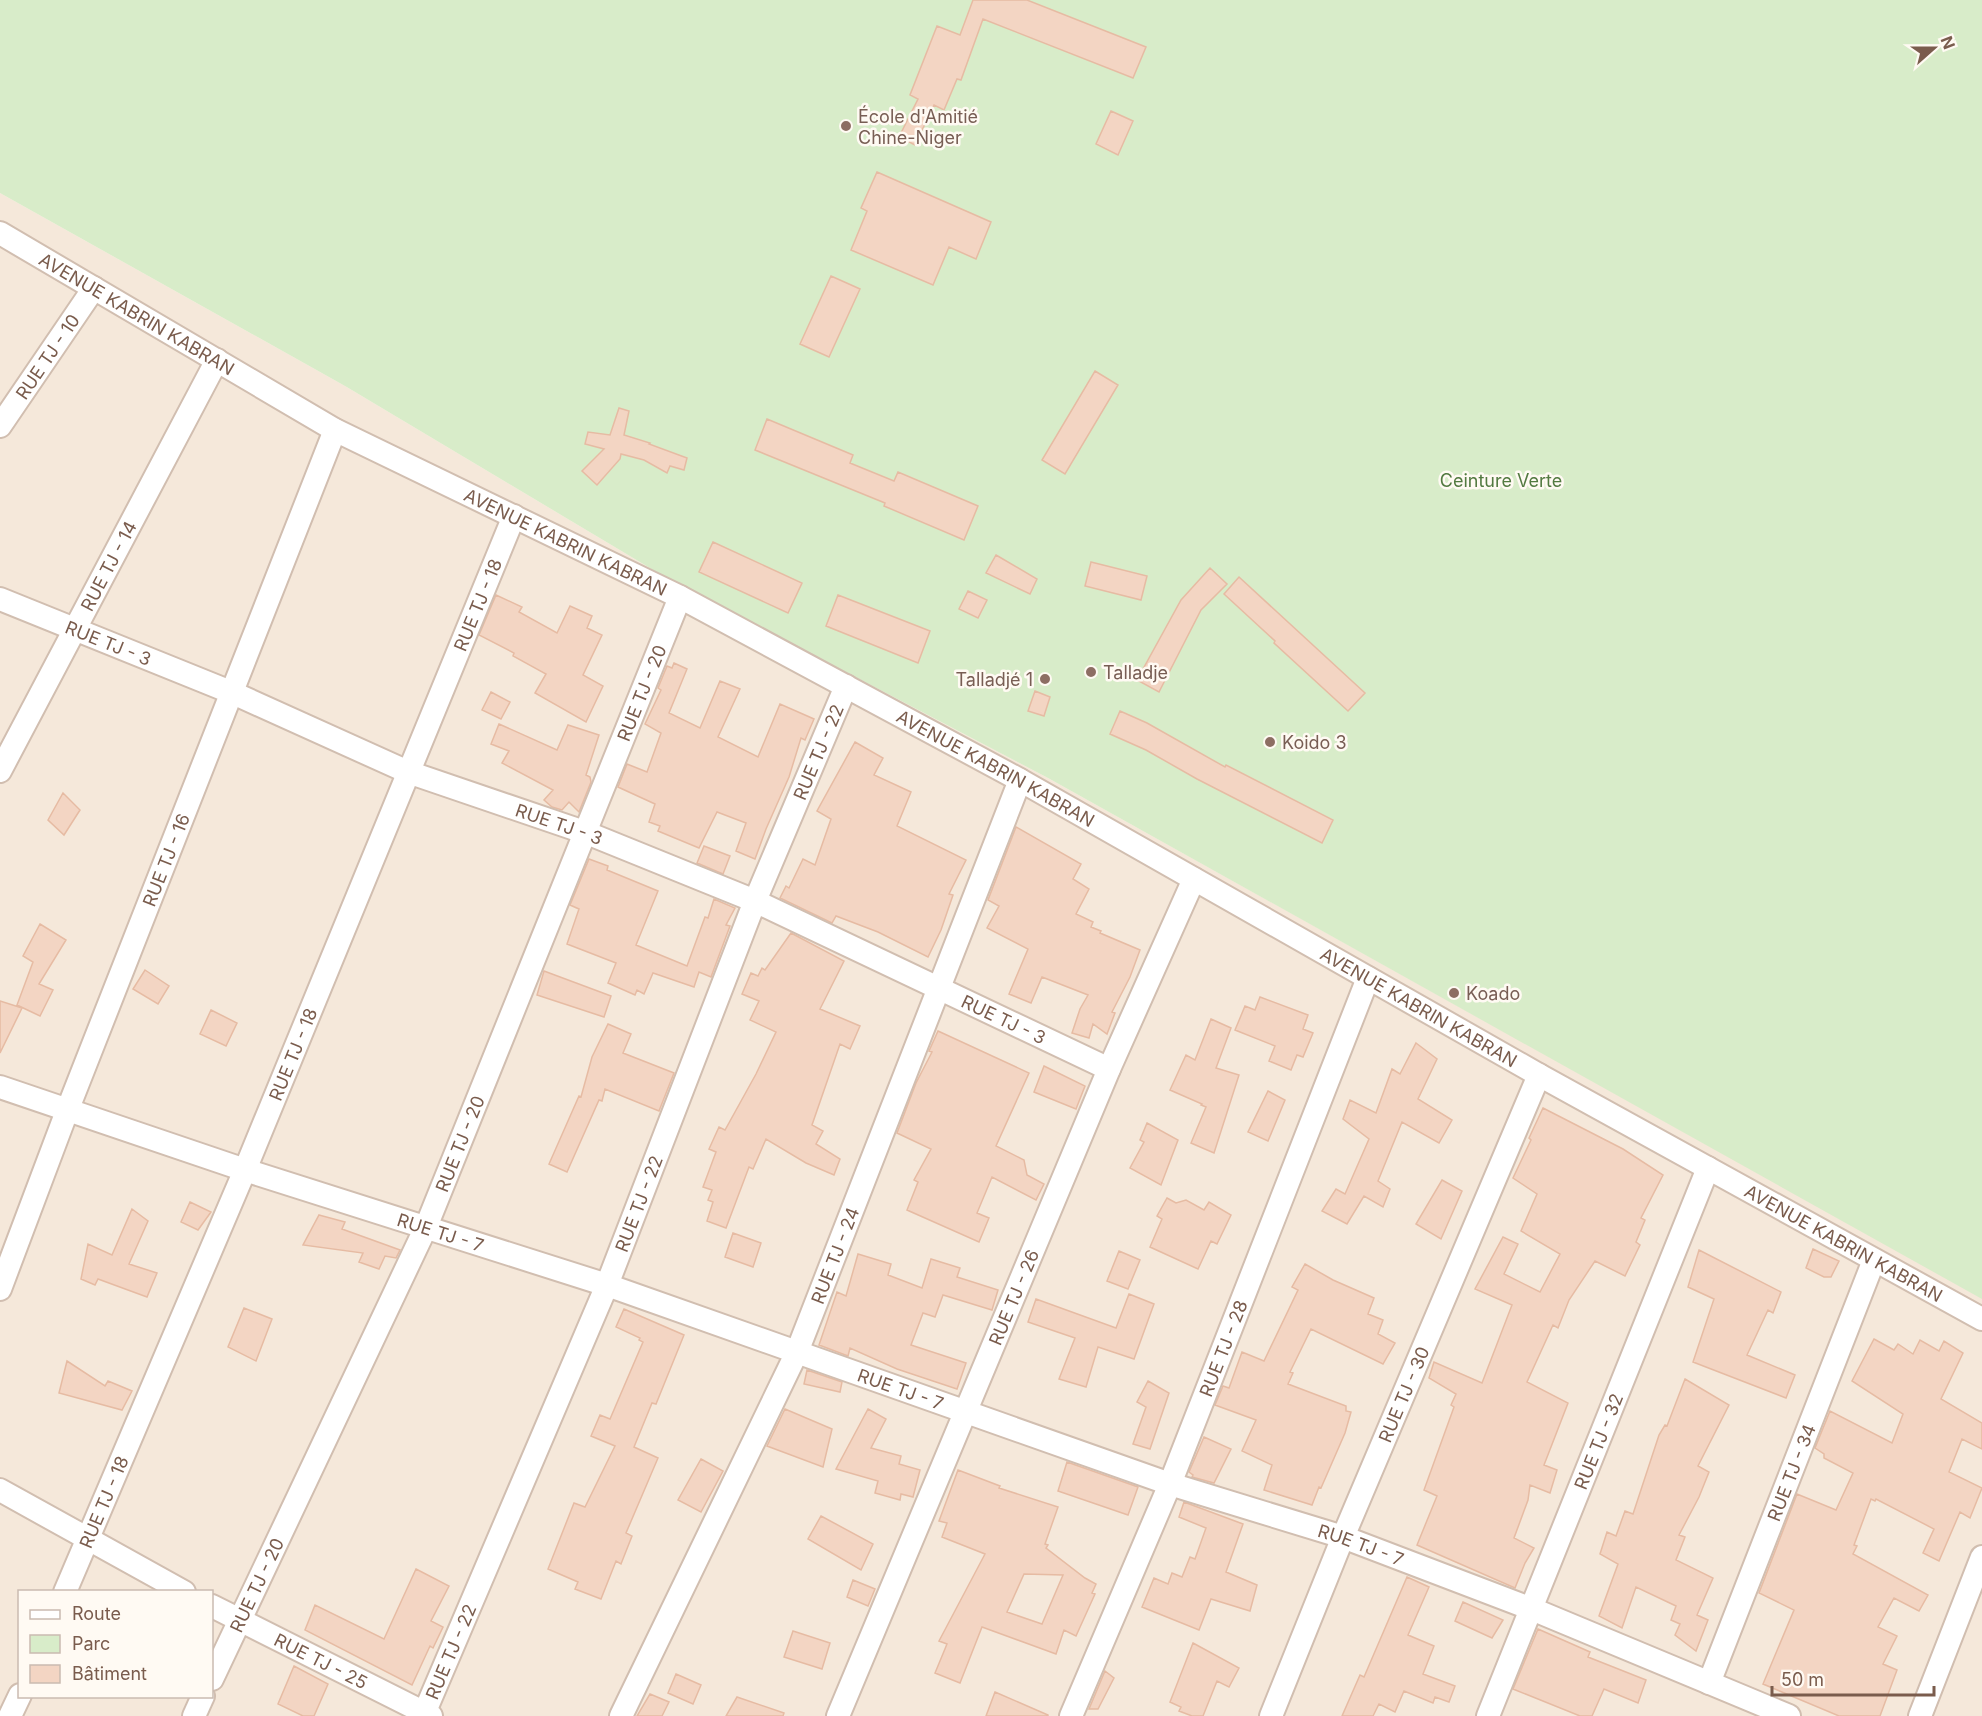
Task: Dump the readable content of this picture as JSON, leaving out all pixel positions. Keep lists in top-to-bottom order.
{
  "streets": {
    "street": [
      "AVENUE KABRIN KABRAN",
      "RUE TJ - 10",
      "RUE TJ - 14",
      "RUE TJ - 18",
      "RUE TJ - 3",
      "RUE TJ - 20",
      "RUE TJ - 22",
      "RUE TJ - 16",
      "RUE TJ - 7",
      "RUE TJ - 24",
      "RUE TJ - 26",
      "RUE TJ - 28",
      "RUE TJ - 30",
      "RUE TJ - 32",
      "RUE TJ - 34",
      "RUE TJ - 25"
    ]
  },
  "crossings": [
    ["AVENUE KABRIN KABRAN", "RUE TJ - 10"],
    ["AVENUE KABRIN KABRAN", "RUE TJ - 14"],
    ["AVENUE KABRIN KABRAN", "RUE TJ - 18"],
    ["AVENUE KABRIN KABRAN", "RUE TJ - 20"],
    ["AVENUE KABRIN KABRAN", "RUE TJ - 22"],
    ["AVENUE KABRIN KABRAN", "RUE TJ - 16"],
    ["AVENUE KABRIN KABRAN", "RUE TJ - 24"],
    ["AVENUE KABRIN KABRAN", "RUE TJ - 26"],
    ["AVENUE KABRIN KABRAN", "RUE TJ - 28"],
    ["AVENUE KABRIN KABRAN", "RUE TJ - 30"],
    ["AVENUE KABRIN KABRAN", "RUE TJ - 32"],
    ["AVENUE KABRIN KABRAN", "RUE TJ - 34"],
    ["RUE TJ - 14", "RUE TJ - 3"],
    ["RUE TJ - 18", "RUE TJ - 3"],
    ["RUE TJ - 18", "RUE TJ - 7"],
    ["RUE TJ - 3", "RUE TJ - 20"],
    ["RUE TJ - 3", "RUE TJ - 22"],
    ["RUE TJ - 3", "RUE TJ - 16"],
    ["RUE TJ - 3", "RUE TJ - 24"],
    ["RUE TJ - 3", "RUE TJ - 26"],
    ["RUE TJ - 20", "RUE TJ - 7"],
    ["RUE TJ - 20", "RUE TJ - 25"],
    ["RUE TJ - 22", "RUE TJ - 7"],
    ["RUE TJ - 22", "RUE TJ - 25"],
    ["RUE TJ - 16", "RUE TJ - 7"],
    ["RUE TJ - 7", "RUE TJ - 24"],
    ["RUE TJ - 7", "RUE TJ - 26"],
    ["RUE TJ - 7", "RUE TJ - 28"],
    ["RUE TJ - 7", "RUE TJ - 30"],
    ["RUE TJ - 7", "RUE TJ - 32"],
    ["RUE TJ - 7", "RUE TJ - 34"]
  ],
  "parks": ["Ceinture Verte"],
  "places": [
    "École d'Amitié Chine-Niger",
    "Talladje",
    "Talladjé 1",
    "Koido 3",
    "Koado"
  ],
  "legend": ["Route", "Parc", "Bâtiment"],
  "scale_bar": "50 m",
  "north": "right"
}
